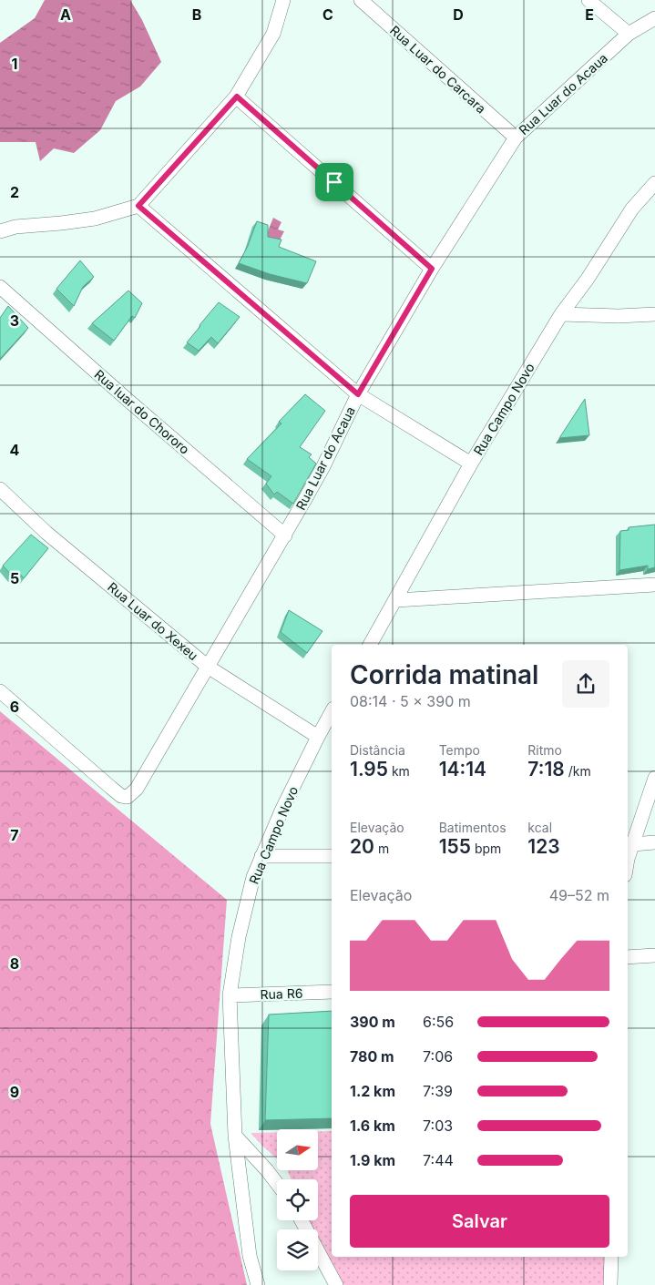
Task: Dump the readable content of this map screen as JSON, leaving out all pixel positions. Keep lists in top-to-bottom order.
{
  "streets": {
    "street": [
      "Rua Luar do Carcara",
      "Rua Luar do Acaua",
      "Rua Campo Novo",
      "Rua luar do Chororo",
      "Rua Luar do Xexeu",
      "Rua R6"
    ]
  },
  "crossings": [
    ["Rua Luar do Carcara", "Rua Luar do Acaua"],
    ["Rua Luar do Acaua", "Rua luar do Chororo"],
    ["Rua Luar do Acaua", "Rua Luar do Xexeu"],
    ["Rua Campo Novo", "Rua Luar do Xexeu"],
    ["Rua Campo Novo", "Rua R6"]
  ],
  "north": "right",
  "page": {
    "heading": ["Corrida matinal", "08:14 · 5 × 390 m"],
    "stats": [
      ["Distância", "1.95 km"],
      ["Tempo", "14:14"],
      ["Ritmo", "7:18 /km"],
      ["Elevação", "20 m"],
      ["Batimentos", "155 bpm"],
      ["kcal", "123"]
    ],
    "chart": ["Elevação", "49–52 m"],
    "list": [
      {
        "name": "390 m",
        "note": "6:56"
      },
      {
        "name": "780 m",
        "note": "7:06"
      },
      {
        "name": "1.2 km",
        "note": "7:39"
      },
      {
        "name": "1.6 km",
        "note": "7:03"
      },
      {
        "name": "1.9 km",
        "note": "7:44"
      }
    ],
    "buttons": "Salvar"
  },
  "grid": {
    "columns": [
      "A",
      "B",
      "C",
      "D",
      "E"
    ],
    "rows": [
      "1",
      "2",
      "3",
      "4",
      "5",
      "6",
      "7",
      "8",
      "9"
    ]
  }
}
